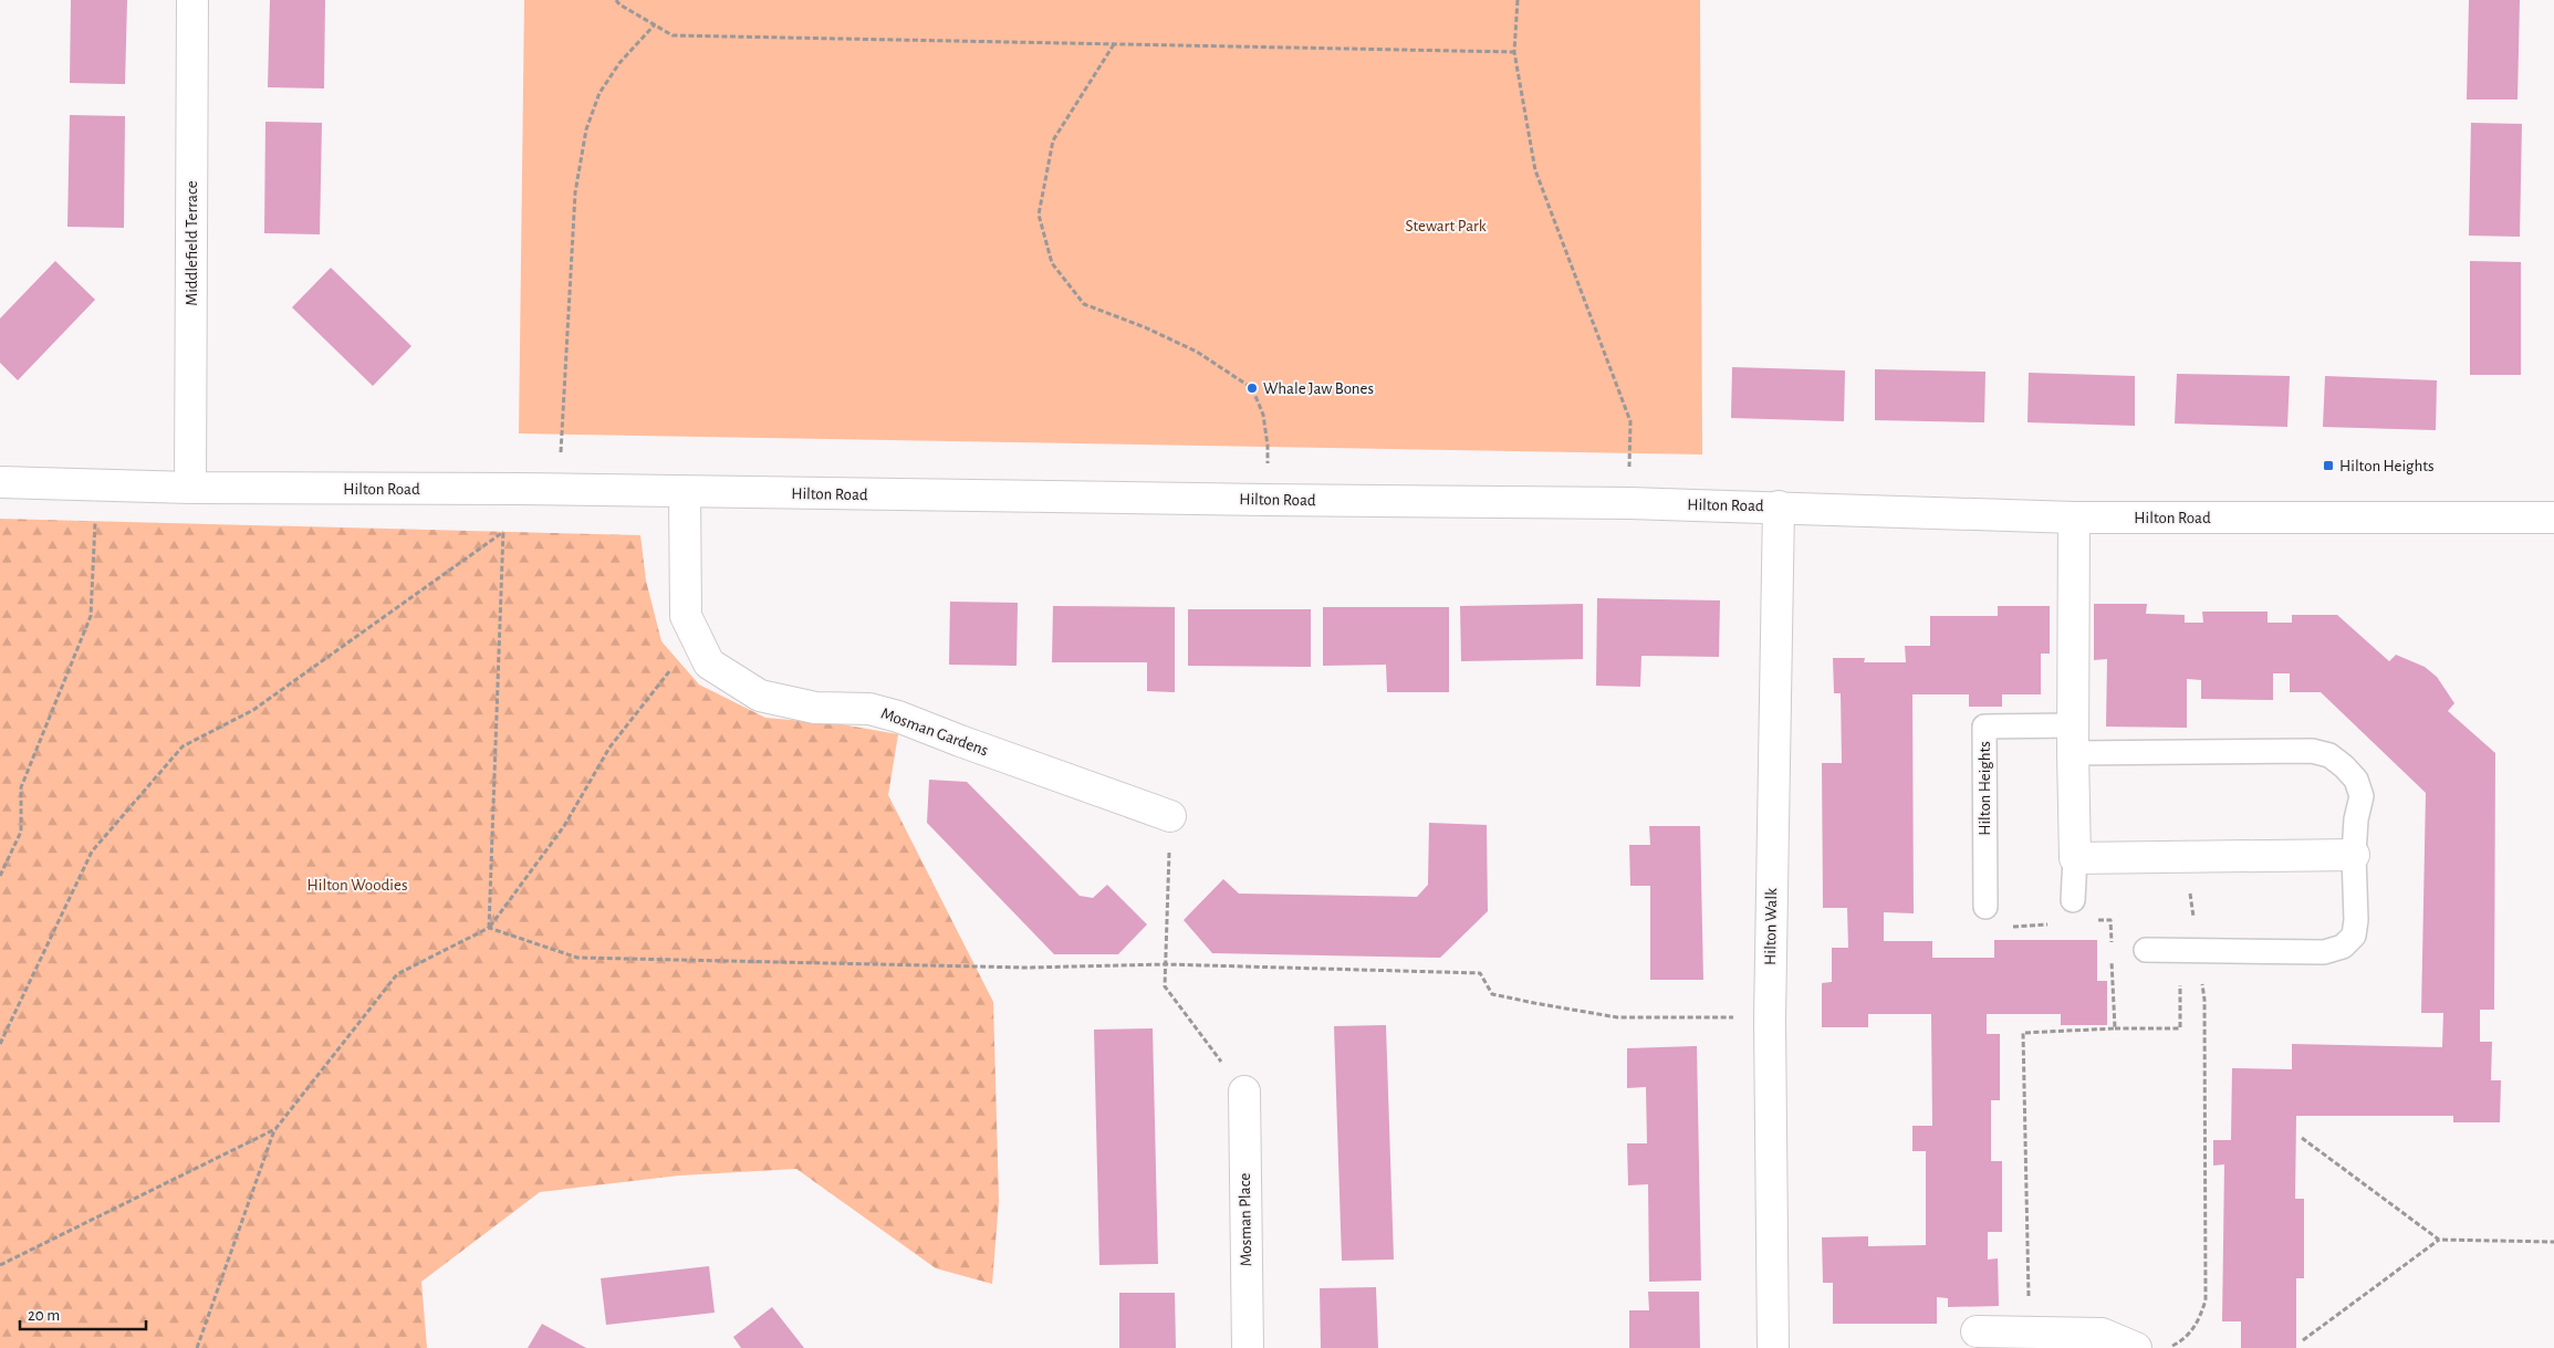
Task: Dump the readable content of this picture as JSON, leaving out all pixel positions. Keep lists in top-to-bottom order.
{
  "streets": {
    "street": [
      "Middlefield Terrace",
      "Hilton Road",
      "Mosman Gardens",
      "Hilton Walk",
      "Mosman Place"
    ],
    "lane": ["Hilton Heights"]
  },
  "crossings": [
    ["Middlefield Terrace", "Hilton Road"],
    ["Hilton Road", "Mosman Gardens"],
    ["Hilton Road", "Hilton Walk"]
  ],
  "parks": ["Stewart Park", "Hilton Woodies"],
  "places": {
    "other": ["Whale Jaw Bones"],
    "transit": ["Hilton Heights"]
  },
  "scale_bar": "20 m"
}
